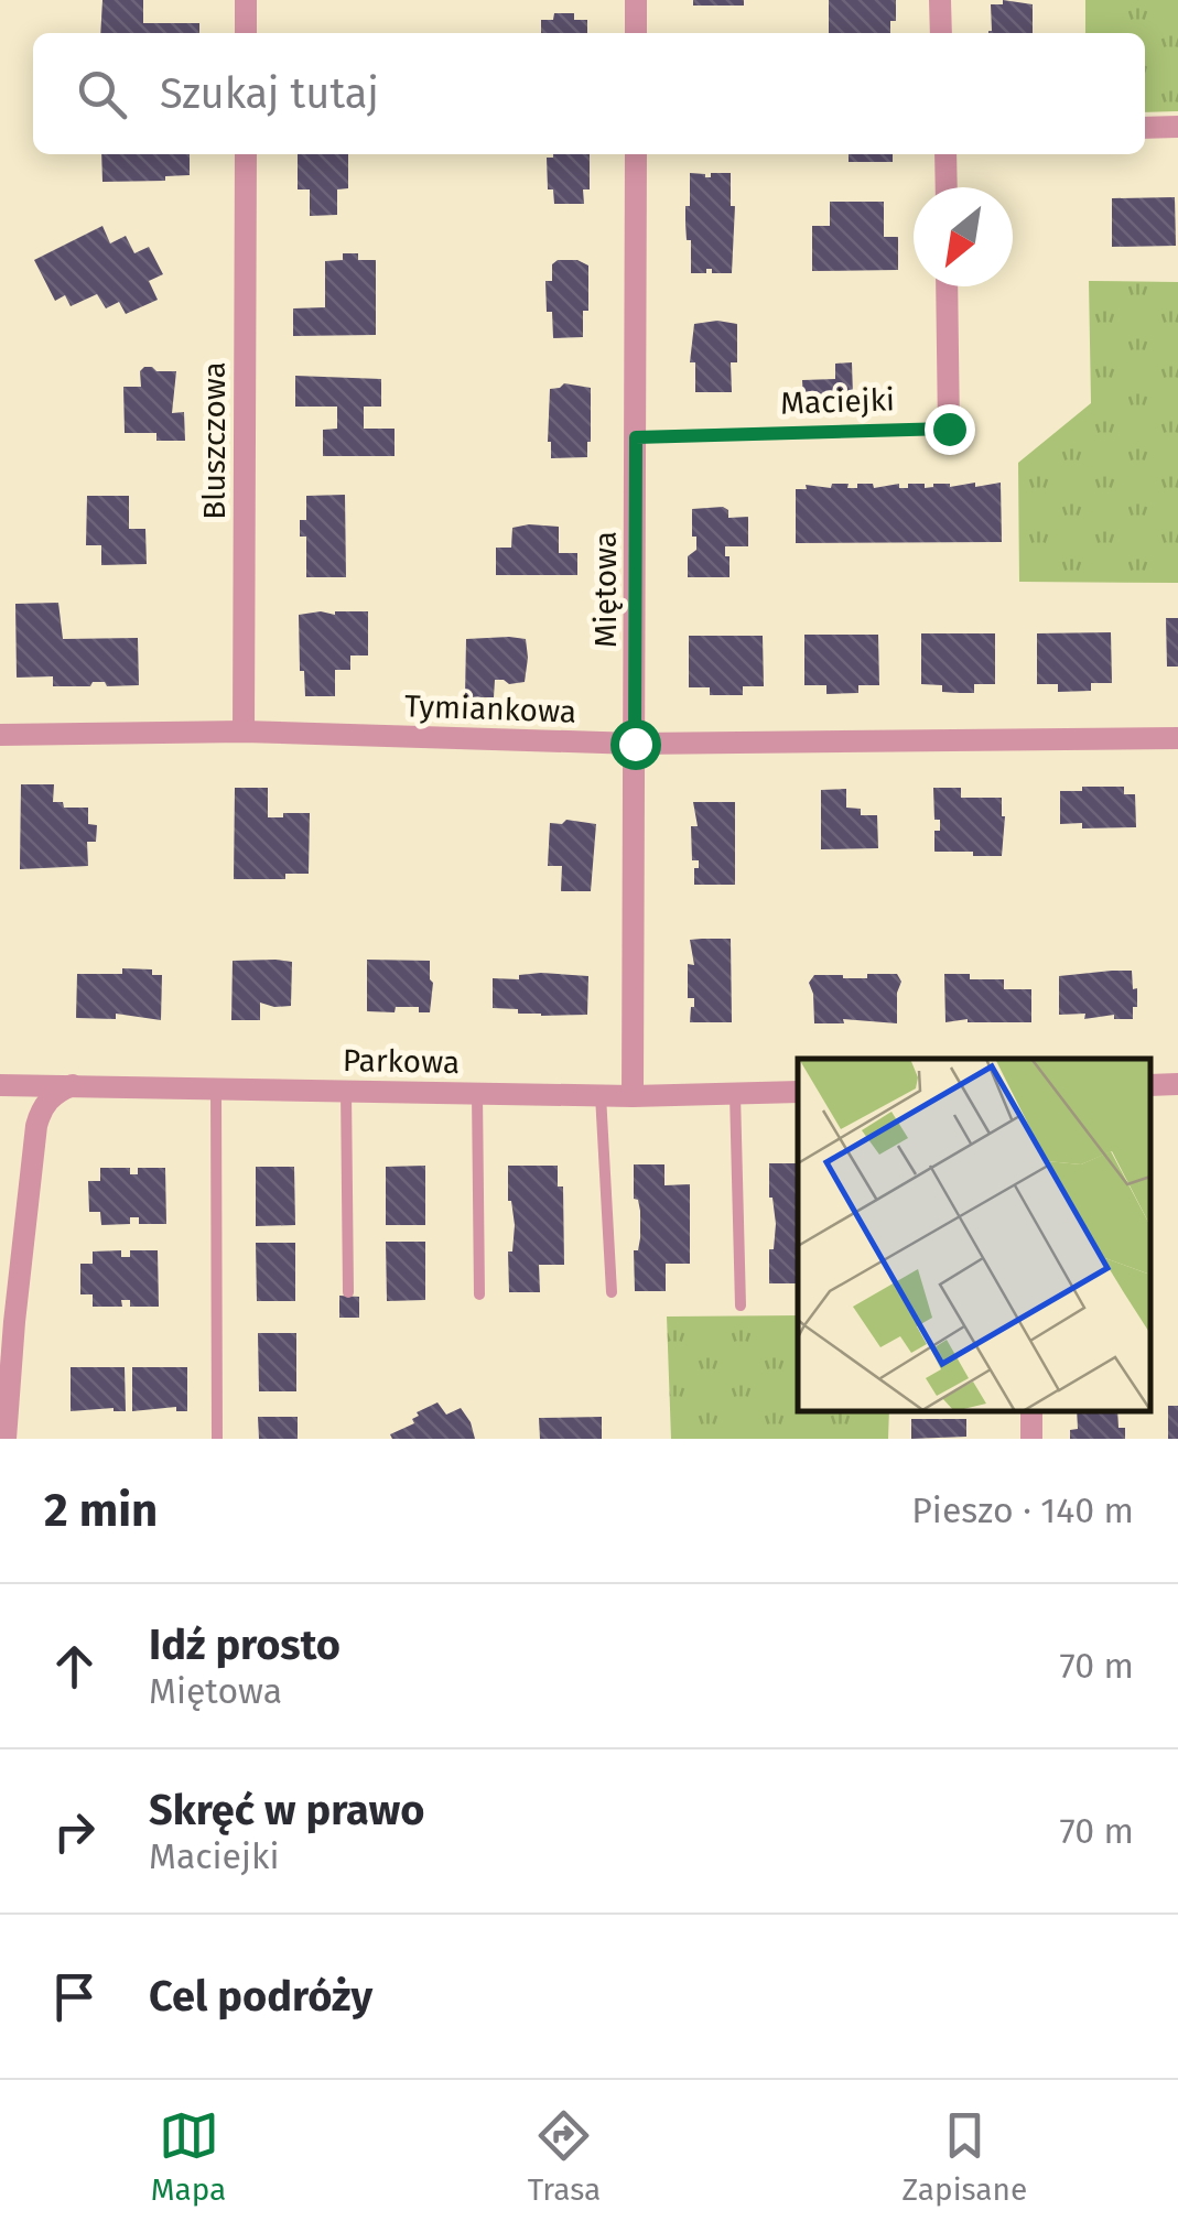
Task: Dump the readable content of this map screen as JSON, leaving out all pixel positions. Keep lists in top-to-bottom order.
{
  "streets": {
    "street": [
      "Maciejki",
      "Bluszczowa",
      "Miętowa",
      "Tymiankowa",
      "Parkowa"
    ]
  },
  "crossings": [
    ["Maciejki", "Miętowa"],
    ["Bluszczowa", "Tymiankowa"],
    ["Miętowa", "Tymiankowa"],
    ["Miętowa", "Parkowa"]
  ],
  "north": "bottom left",
  "page": {
    "search": "Szukaj tutaj",
    "heading": ["2 min", "Pieszo · 140 m"],
    "list": [
      ["Idź prosto", "Miętowa", "70 m"],
      ["Skręć w prawo", "Maciejki", "70 m"],
      "Cel podróży"
    ],
    "nav": ["Mapa", "Trasa", "Zapisane"]
  }
}
